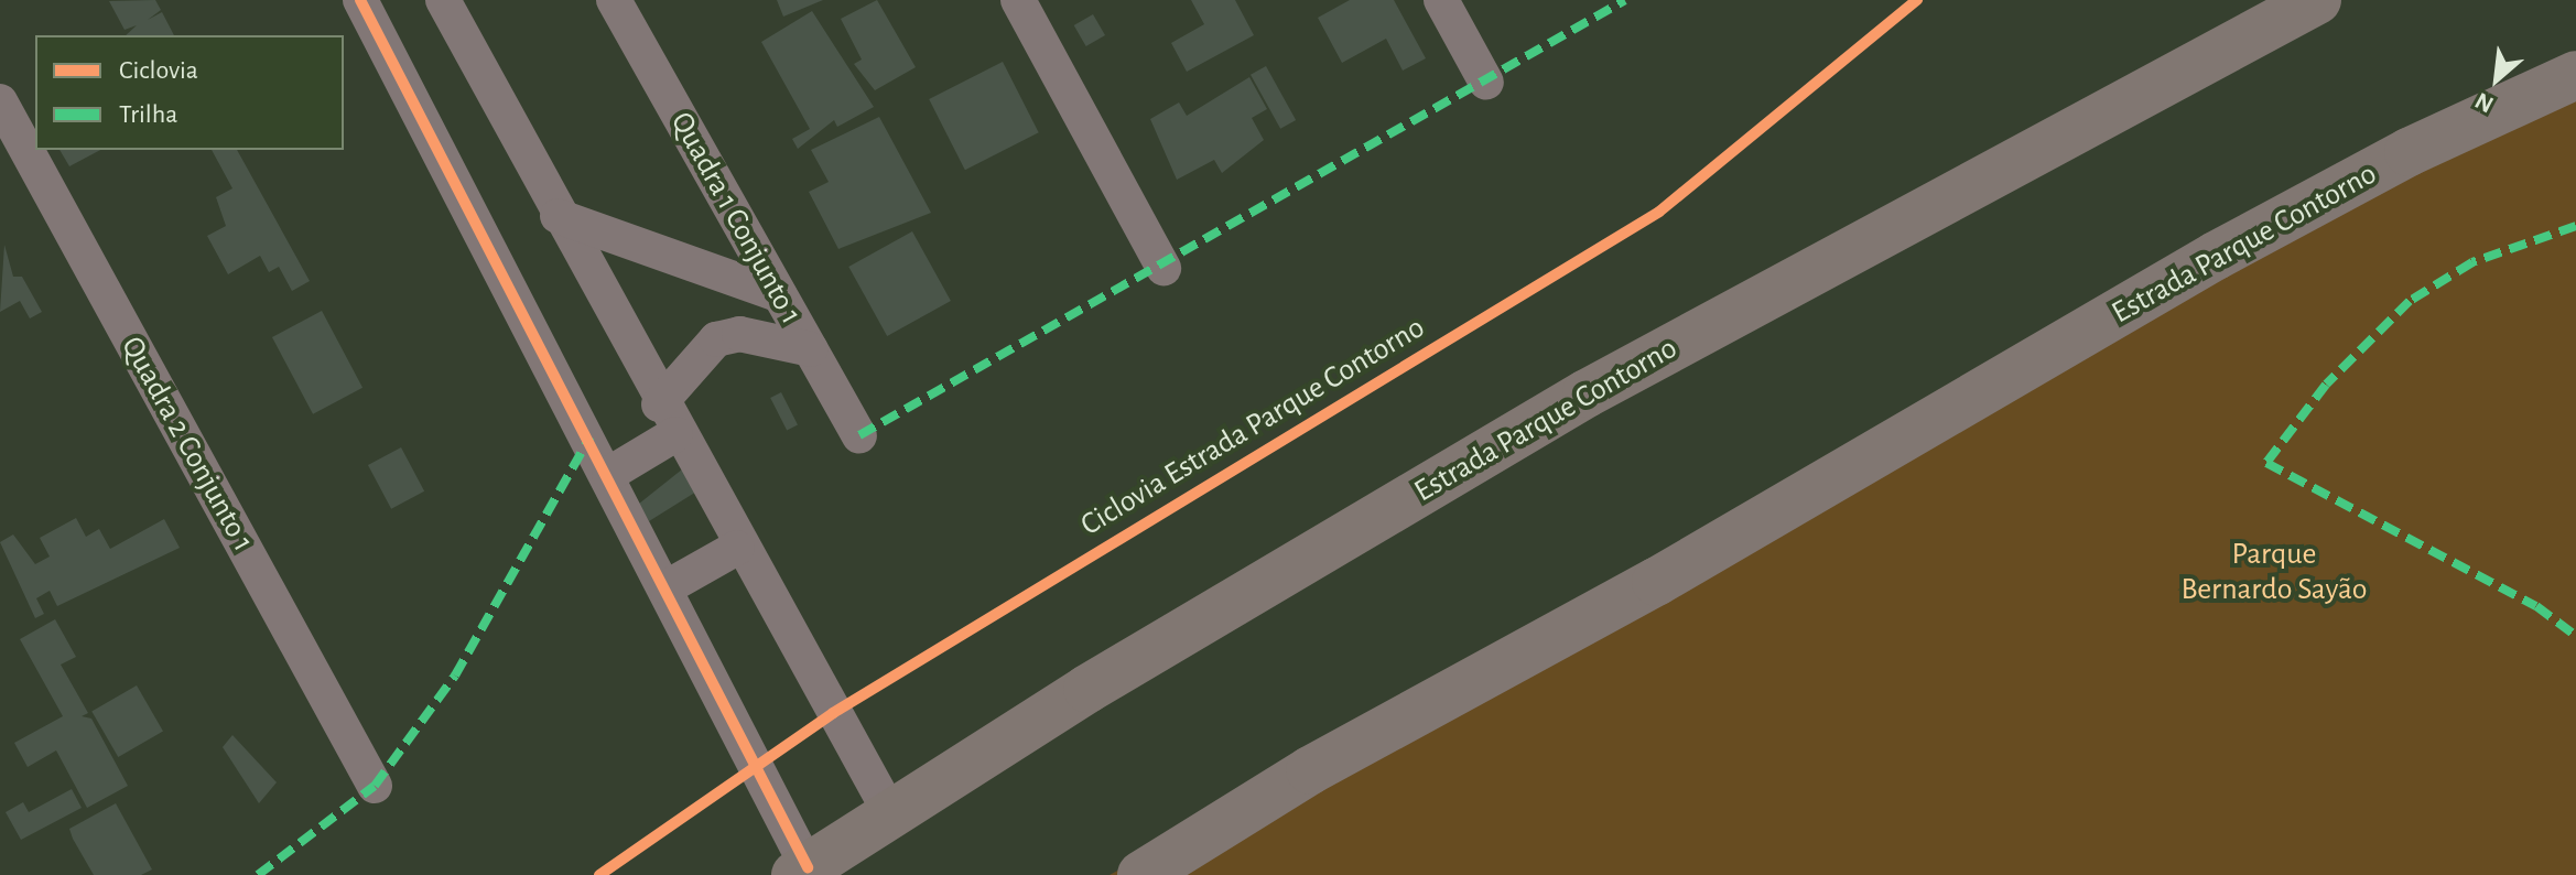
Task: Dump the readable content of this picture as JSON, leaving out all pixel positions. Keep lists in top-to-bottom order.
{
  "streets": {
    "main road": ["Estrada Parque Contorno"],
    "street": ["Quadra 1 Conjunto 1", "Quadra 2 Conjunto 1"],
    "cycle path": ["Ciclovia Estrada Parque Contorno"]
  },
  "parks": ["Parque Bernardo Sayão"],
  "legend": ["Ciclovia", "Trilha"],
  "north": "bottom left"
}
